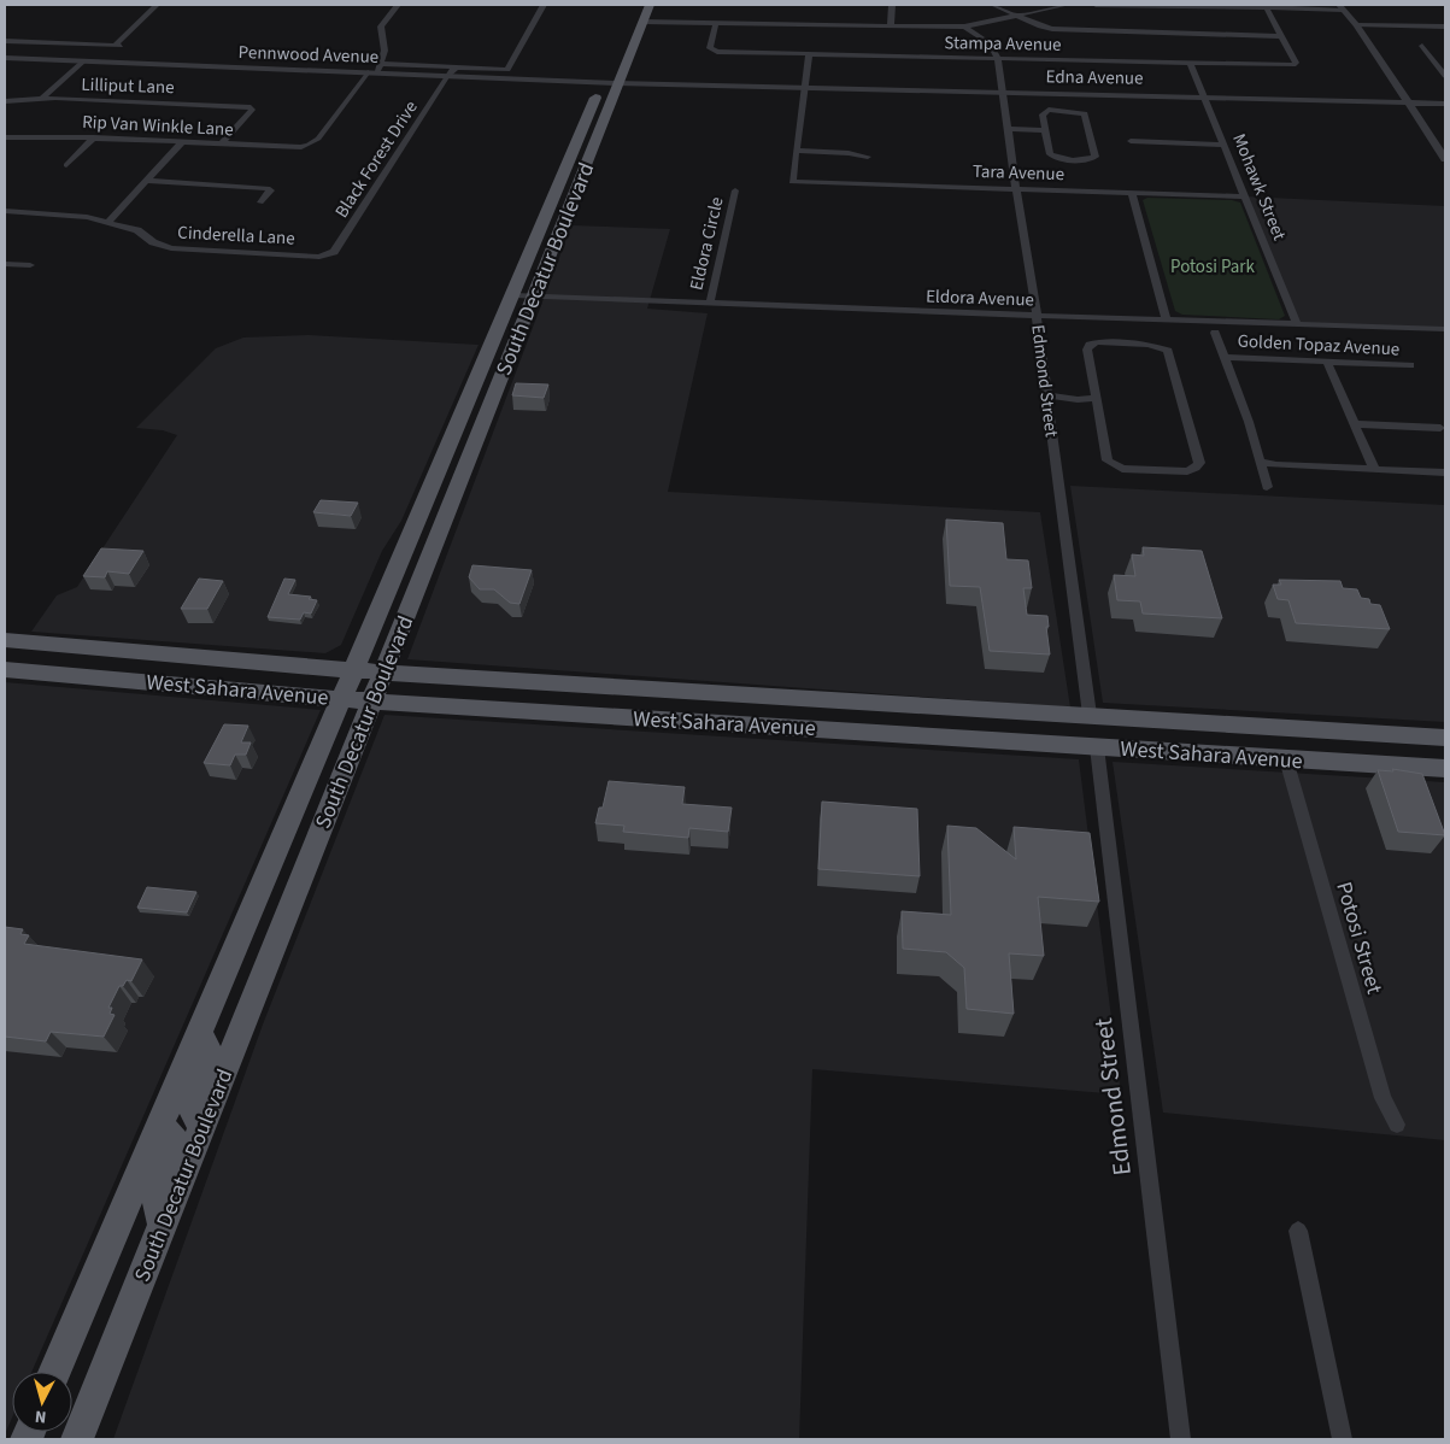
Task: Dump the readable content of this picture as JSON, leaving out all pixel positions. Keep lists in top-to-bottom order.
{
  "streets": {
    "main road": ["South Decatur Boulevard", "West Sahara Avenue"],
    "street": [
      "Stampa Avenue",
      "Pennwood Avenue",
      "Edna Avenue",
      "Lilliput Lane",
      "Rip Van Winkle Lane",
      "Black Forest Drive",
      "Tara Avenue",
      "Mohawk Street",
      "Cinderella Lane",
      "Eldora Circle",
      "Eldora Avenue",
      "Golden Topaz Avenue",
      "Edmond Street",
      "Potosi Street"
    ]
  },
  "crossings": [
    ["Stampa Avenue", "Mohawk Street"],
    ["Stampa Avenue", "Edmond Street"],
    ["Pennwood Avenue", "Edna Avenue"],
    ["Pennwood Avenue", "Rip Van Winkle Lane"],
    ["Pennwood Avenue", "Black Forest Drive"],
    ["Pennwood Avenue", "South Decatur Boulevard"],
    ["Edna Avenue", "Mohawk Street"],
    ["Edna Avenue", "South Decatur Boulevard"],
    ["Edna Avenue", "Edmond Street"],
    ["Lilliput Lane", "Rip Van Winkle Lane"],
    ["Black Forest Drive", "Cinderella Lane"],
    ["Tara Avenue", "Mohawk Street"],
    ["Tara Avenue", "Edmond Street"],
    ["Mohawk Street", "Eldora Avenue"],
    ["Eldora Circle", "Eldora Avenue"],
    ["South Decatur Boulevard", "Eldora Avenue"],
    ["South Decatur Boulevard", "West Sahara Avenue"],
    ["Eldora Avenue", "Edmond Street"],
    ["Edmond Street", "West Sahara Avenue"],
    ["West Sahara Avenue", "Potosi Street"]
  ],
  "parks": ["Potosi Park"],
  "north": "bottom"
}
